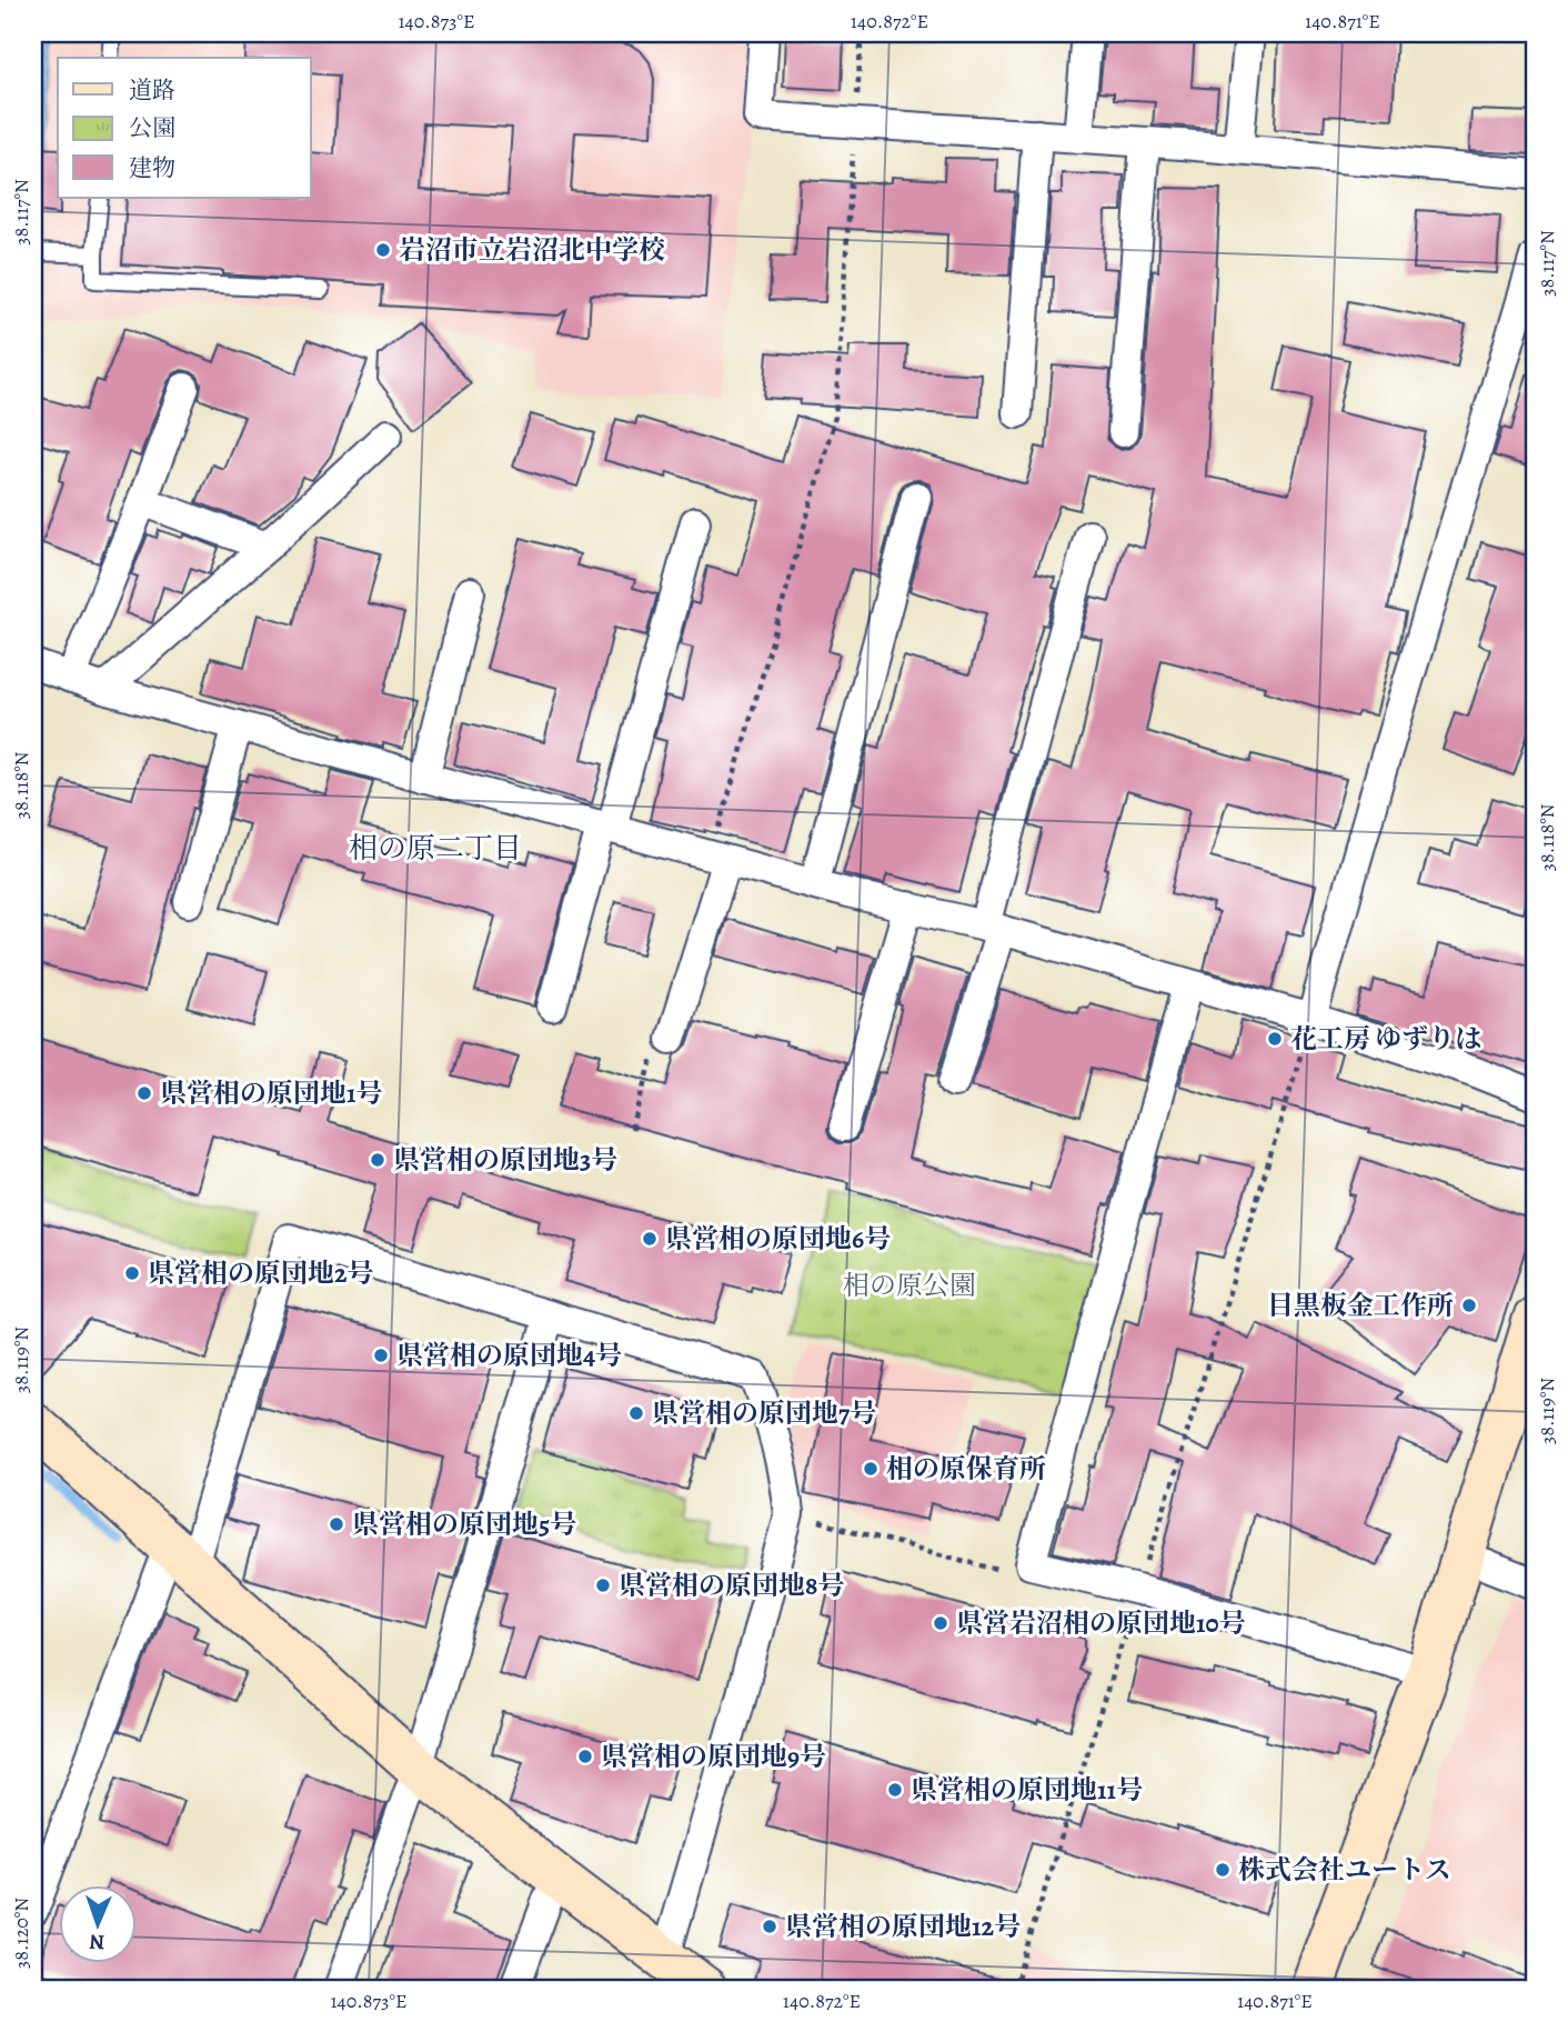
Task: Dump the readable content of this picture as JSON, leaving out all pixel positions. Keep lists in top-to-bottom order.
{
  "districts": ["相の原二丁目"],
  "parks": ["相の原公園"],
  "places": [
    "岩沼市立岩沼北中学校",
    "花工房 ゆずりは",
    "県営相の原団地1号",
    "県営相の原団地3号",
    "県営相の原団地6号",
    "県営相の原団地2号",
    "目黒板金工作所",
    "県営相の原団地4号",
    "県営相の原団地7号",
    "相の原保育所",
    "県営相の原団地5号",
    "県営相の原団地8号",
    "県営岩沼相の原団地10号",
    "県営相の原団地9号",
    "県営相の原団地11号",
    "株式会社ユートス",
    "県営相の原団地12号"
  ],
  "legend": ["道路", "公園", "建物"],
  "north": "bottom",
  "coordinates": [
    "140.873°E",
    "140.872°E",
    "140.871°E",
    "38.117°N",
    "38.118°N",
    "38.119°N",
    "38.120°N"
  ]
}
